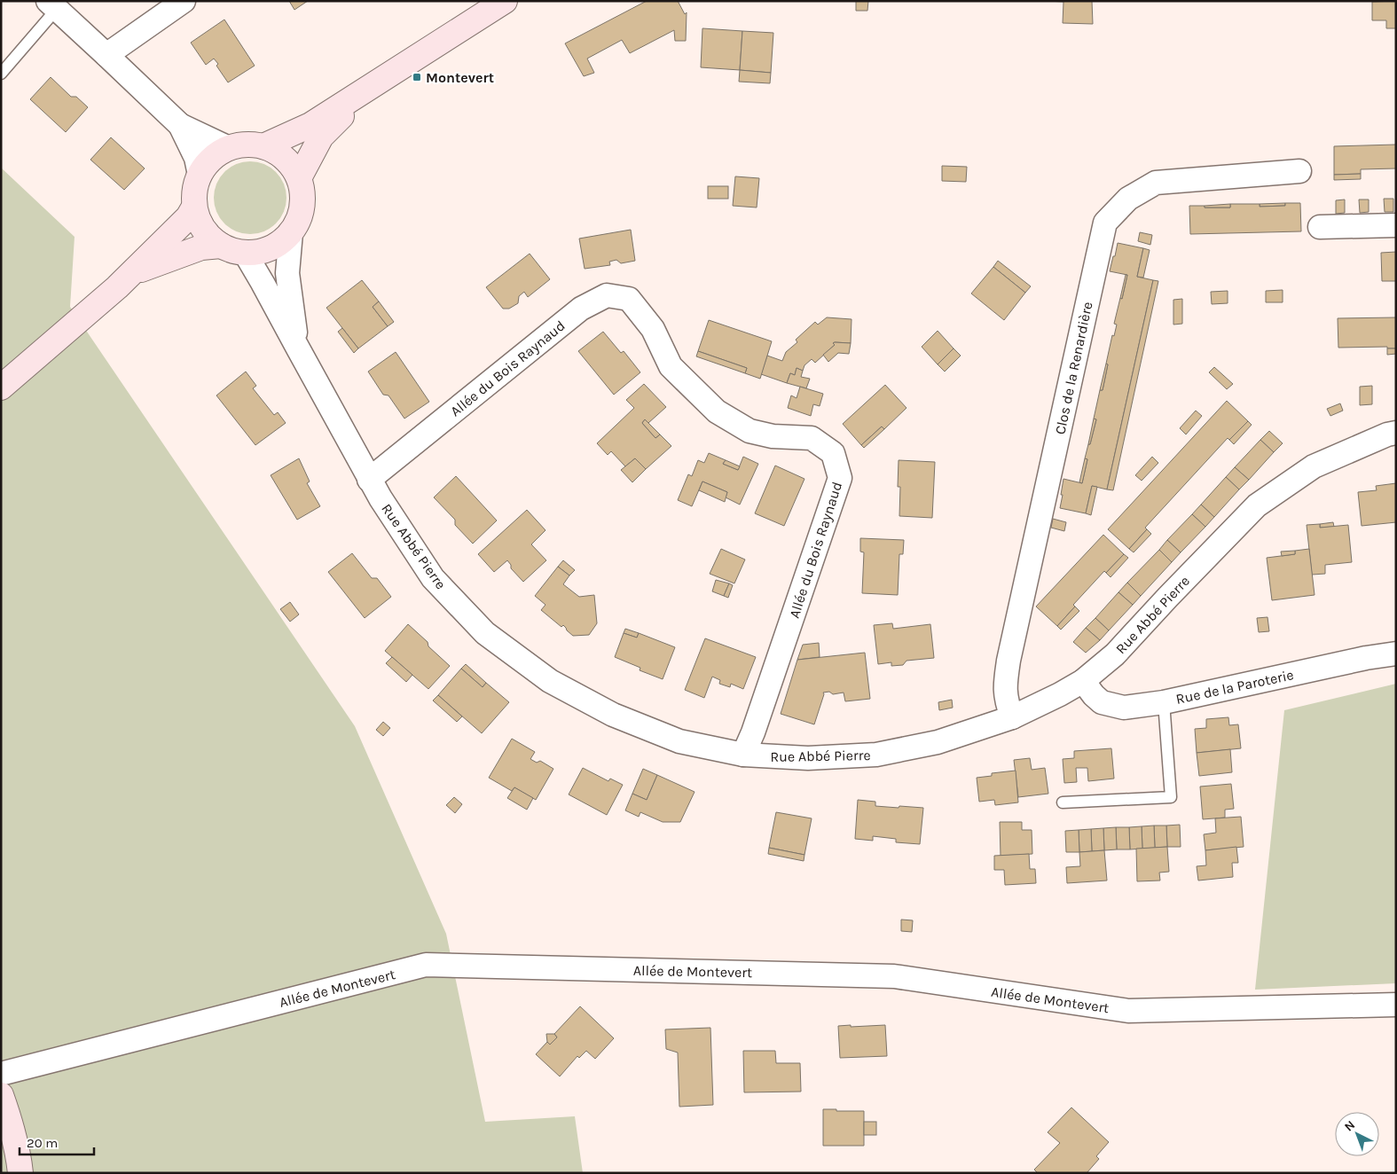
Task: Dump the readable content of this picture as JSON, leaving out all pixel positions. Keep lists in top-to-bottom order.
{
  "streets": {
    "street": [
      "Allée du Bois Raynaud",
      "Clos de la Renardière",
      "Rue Abbé Pierre",
      "Rue de la Paroterie",
      "Allée de Montevert"
    ]
  },
  "crossings": [
    ["Allée du Bois Raynaud", "Rue Abbé Pierre"],
    ["Clos de la Renardière", "Rue Abbé Pierre"],
    ["Rue Abbé Pierre", "Rue de la Paroterie"]
  ],
  "places": {
    "transit": ["Montevert"]
  },
  "scale_bar": "20 m",
  "north": "top left"
}
